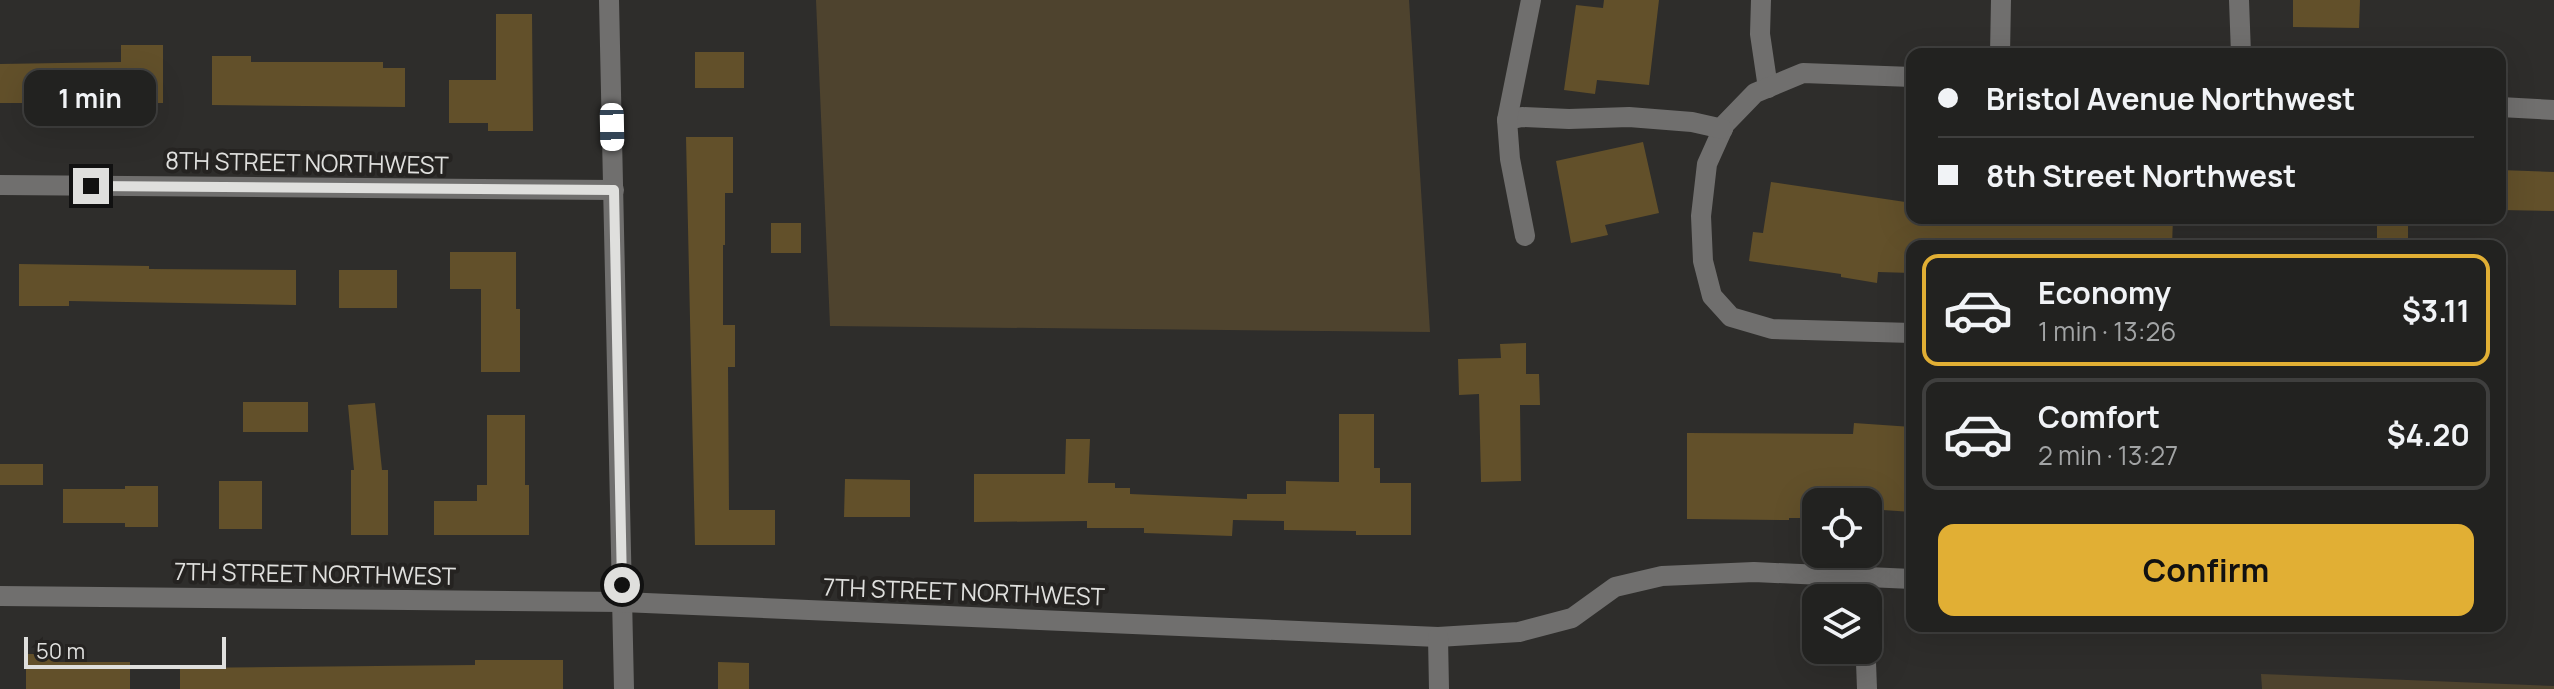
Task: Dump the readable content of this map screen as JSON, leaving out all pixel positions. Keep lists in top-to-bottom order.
{
  "streets": {
    "street": ["8TH STREET NORTHWEST", "7TH STREET NORTHWEST"]
  },
  "scale_bar": "50 m",
  "page": {
    "banner": ["Bristol Avenue Northwest", "8th Street Northwest"],
    "bubble": "1 min",
    "list": [
      {
        "name": "Economy",
        "note": "1 min · 13:26",
        "value": "$3.11"
      },
      {
        "name": "Comfort",
        "note": "2 min · 13:27",
        "value": "$4.20"
      }
    ],
    "buttons": "Confirm",
    "scale": "50 m"
  }
}
